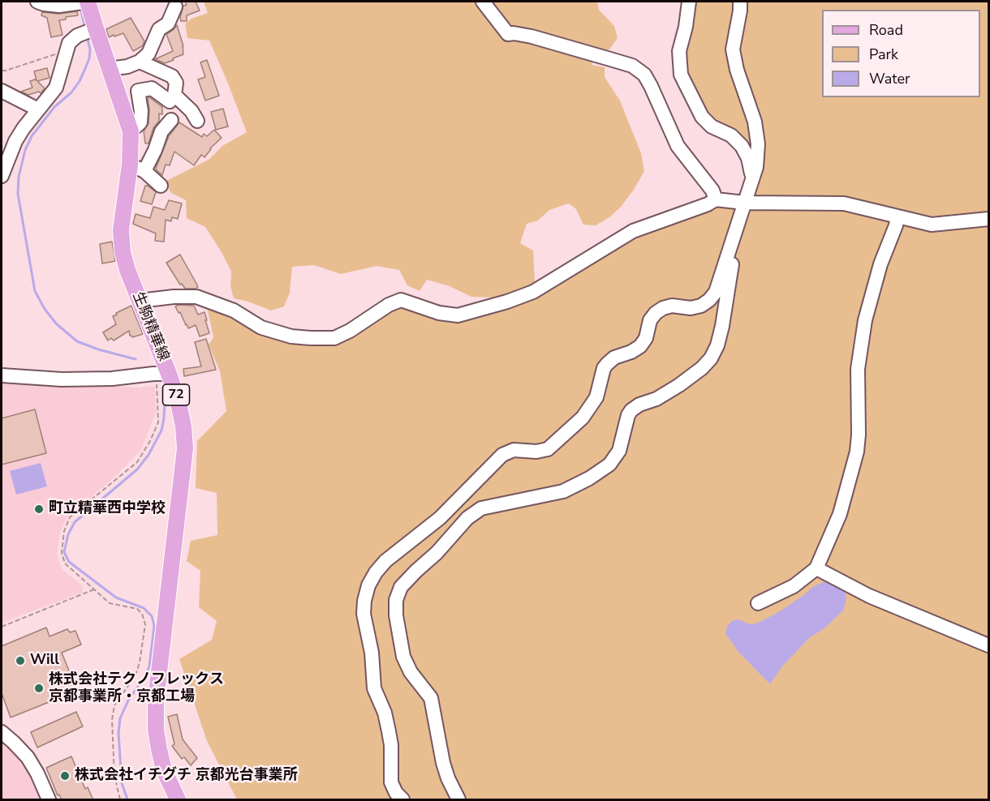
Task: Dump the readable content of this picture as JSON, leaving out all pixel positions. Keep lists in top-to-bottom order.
{
  "streets": {
    "main road": ["生駒精華線", "72"]
  },
  "places": [
    "町立精華西中学校",
    "Will",
    "株式会社テクノフレックス 京都事業所・京都工場",
    "株式会社イチグチ 京都光台事業所"
  ],
  "legend": ["Road", "Park", "Water"]
}
